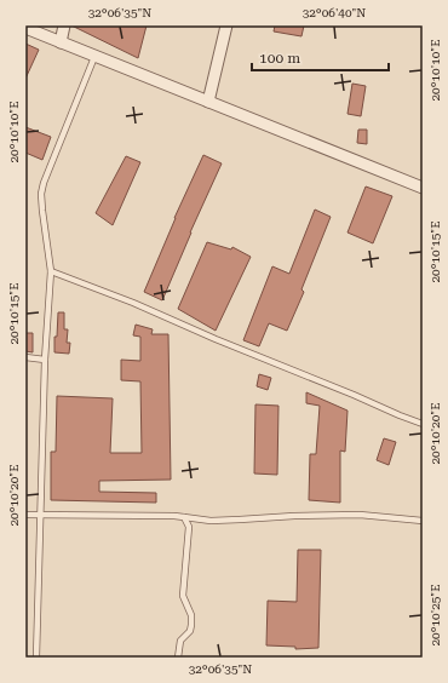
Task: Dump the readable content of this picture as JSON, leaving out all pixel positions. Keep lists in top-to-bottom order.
{
  "scale_bar": "100 m",
  "coordinates": [
    "32°06'35\"N",
    "32°06'40\"N",
    "20°10'10\"E",
    "20°10'15\"E",
    "20°10'20\"E",
    "20°10'25\"E"
  ]
}
